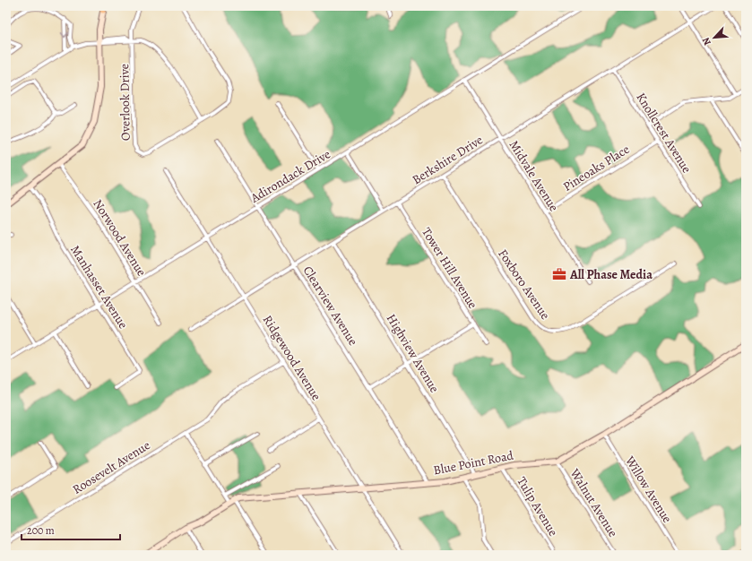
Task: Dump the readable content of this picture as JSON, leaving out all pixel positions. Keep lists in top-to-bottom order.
{
  "streets": {
    "street": [
      "Overlook Drive",
      "Knollcrest Avenue",
      "Berkshire Drive",
      "Pineoaks Place",
      "Adirondack Drive",
      "Midvale Avenue",
      "Norwood Avenue",
      "Tower Hill Avenue",
      "Foxboro Avenue",
      "Manhasset Avenue",
      "Clearview Avenue",
      "Highview Avenue",
      "Ridgewood Avenue",
      "Blue Point Road",
      "Roosevelt Avenue",
      "Willow Avenue",
      "Walnut Avenue",
      "Tulip Avenue"
    ]
  },
  "crossings": [
    ["Knollcrest Avenue", "Berkshire Drive"],
    ["Knollcrest Avenue", "Pineoaks Place"],
    ["Berkshire Drive", "Midvale Avenue"],
    ["Berkshire Drive", "Tower Hill Avenue"],
    ["Berkshire Drive", "Foxboro Avenue"],
    ["Berkshire Drive", "Clearview Avenue"],
    ["Berkshire Drive", "Highview Avenue"],
    ["Berkshire Drive", "Ridgewood Avenue"],
    ["Pineoaks Place", "Midvale Avenue"],
    ["Adirondack Drive", "Midvale Avenue"],
    ["Adirondack Drive", "Norwood Avenue"],
    ["Adirondack Drive", "Manhasset Avenue"],
    ["Adirondack Drive", "Clearview Avenue"],
    ["Adirondack Drive", "Ridgewood Avenue"],
    ["Clearview Avenue", "Blue Point Road"],
    ["Highview Avenue", "Blue Point Road"],
    ["Ridgewood Avenue", "Blue Point Road"],
    ["Ridgewood Avenue", "Roosevelt Avenue"],
    ["Blue Point Road", "Willow Avenue"],
    ["Blue Point Road", "Walnut Avenue"],
    ["Blue Point Road", "Tulip Avenue"]
  ],
  "places": {
    "office": ["All Phase Media"]
  },
  "scale_bar": "200 m",
  "north": "bottom left"
}
